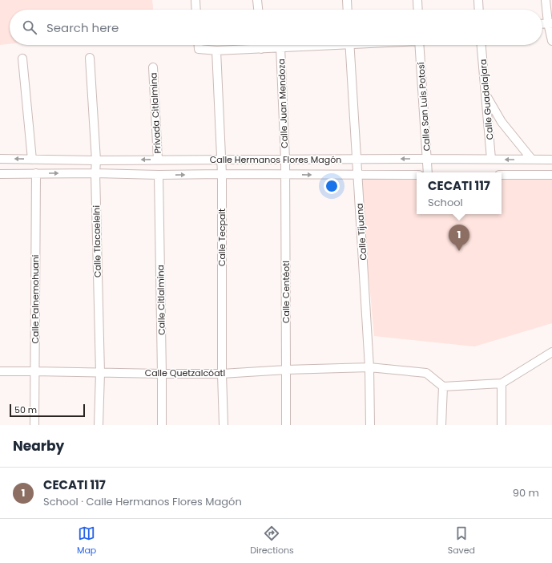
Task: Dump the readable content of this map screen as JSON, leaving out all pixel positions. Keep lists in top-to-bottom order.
{
  "streets": {
    "street": [
      "Calle Guadalajara",
      "Calle Juan Mendoza",
      "Calle San Luis Potosí",
      "Privada Citlalmina",
      "Calle Hermanos Flores Magón",
      "Calle Tijuana",
      "Calle Tecpalt",
      "Calle Tlacaelelni",
      "Calle Centéotl",
      "Calle Palnemohuani",
      "Calle Citlalmina",
      "Calle Quetzalcóatl"
    ]
  },
  "crossings": [
    ["Calle Guadalajara", "Calle Hermanos Flores Magón"],
    ["Calle Juan Mendoza", "Calle Hermanos Flores Magón"],
    ["Calle Juan Mendoza", "Calle Centéotl"],
    ["Calle San Luis Potosí", "Calle Hermanos Flores Magón"],
    ["Privada Citlalmina", "Calle Hermanos Flores Magón"],
    ["Calle Hermanos Flores Magón", "Calle Tijuana"],
    ["Calle Hermanos Flores Magón", "Calle Tecpalt"],
    ["Calle Hermanos Flores Magón", "Calle Tlacaelelni"],
    ["Calle Hermanos Flores Magón", "Calle Centéotl"],
    ["Calle Hermanos Flores Magón", "Calle Palnemohuani"],
    ["Calle Hermanos Flores Magón", "Calle Citlalmina"],
    ["Calle Tijuana", "Calle Quetzalcóatl"],
    ["Calle Tecpalt", "Calle Quetzalcóatl"],
    ["Calle Tlacaelelni", "Calle Quetzalcóatl"],
    ["Calle Centéotl", "Calle Quetzalcóatl"],
    ["Calle Palnemohuani", "Calle Quetzalcóatl"],
    ["Calle Citlalmina", "Calle Quetzalcóatl"]
  ],
  "scale_bar": "50 m",
  "page": {
    "search": "Search here",
    "popup": ["CECATI 117", "School"],
    "pins": "1",
    "scale": "50 m",
    "heading": "Nearby",
    "list": [
      {
        "mark": "1",
        "name": "CECATI 117",
        "note": "School · Calle Hermanos Flores Magón",
        "value": "90 m"
      }
    ],
    "nav": ["Map", "Directions", "Saved"]
  }
}
